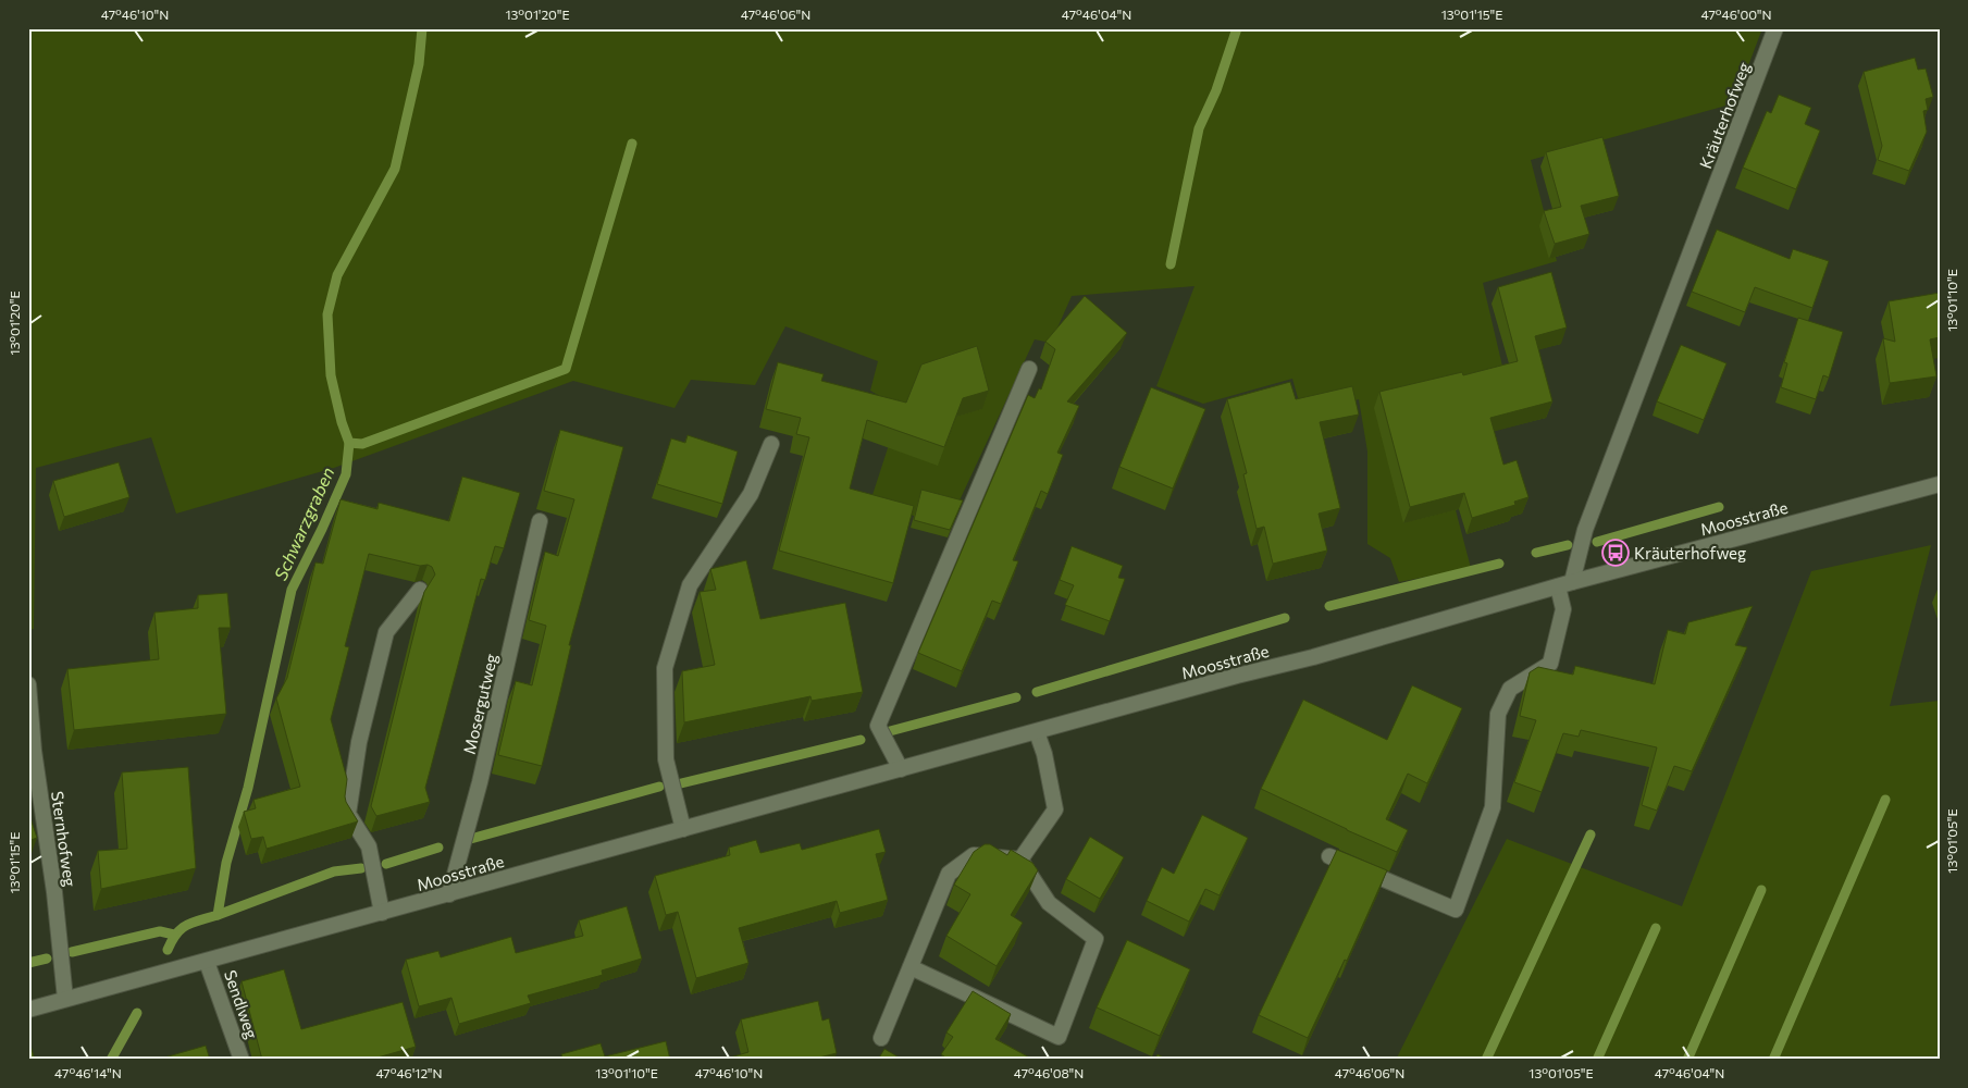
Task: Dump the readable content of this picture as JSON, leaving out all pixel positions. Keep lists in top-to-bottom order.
{
  "streets": {
    "street": [
      "Kräuterhofweg",
      "Moosstraße",
      "Mosergutweg",
      "Sternhofweg",
      "Sendlweg"
    ]
  },
  "crossings": [
    ["Kräuterhofweg", "Moosstraße"],
    ["Moosstraße", "Mosergutweg"],
    ["Moosstraße", "Sternhofweg"],
    ["Moosstraße", "Sendlweg"]
  ],
  "water": ["Schwarzgraben"],
  "places": {
    "bus stop": ["Kräuterhofweg"]
  },
  "coordinates": [
    "47°46'10\"N",
    "13°01'20\"E",
    "47°46'06\"N",
    "47°46'04\"N",
    "13°01'15\"E",
    "47°46'00\"N",
    "13°01'10\"E",
    "13°01'05\"E",
    "47°46'14\"N",
    "47°46'12\"N",
    "47°46'08\"N"
  ]
}
